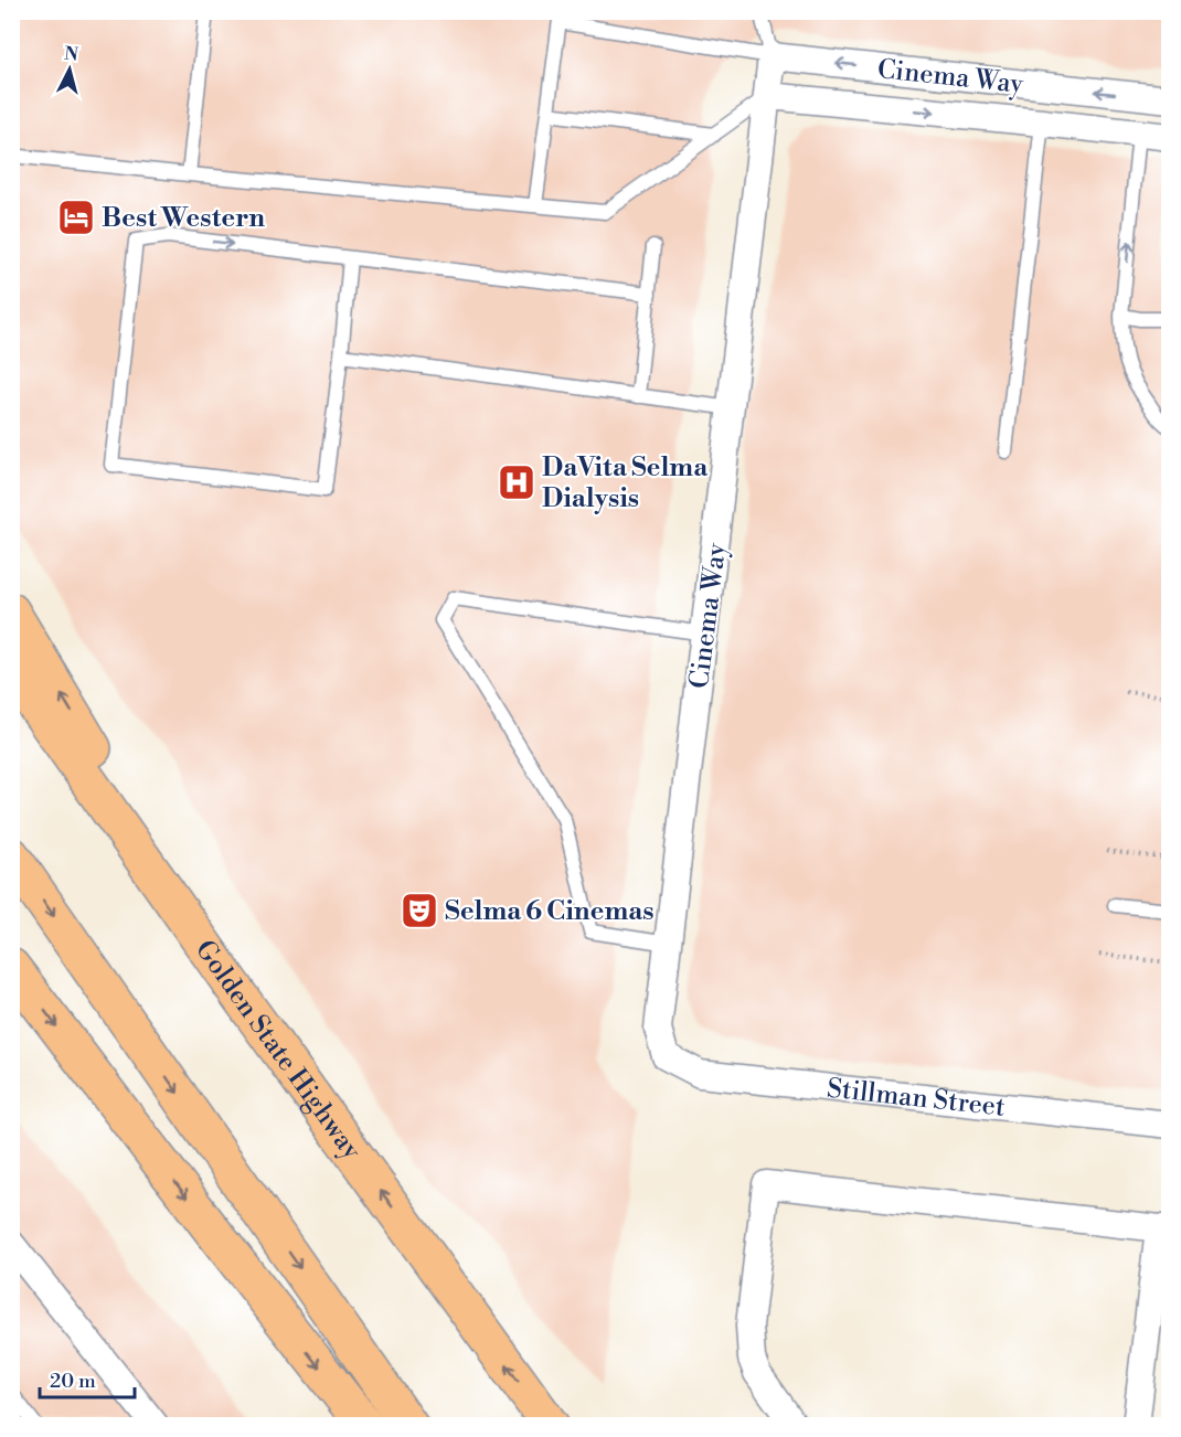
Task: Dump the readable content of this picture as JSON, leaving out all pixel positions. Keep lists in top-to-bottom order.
{
  "streets": {
    "highway": ["Golden State Highway"],
    "street": ["Cinema Way", "Stillman Street"]
  },
  "crossings": [
    ["Cinema Way", "Stillman Street"]
  ],
  "places": {
    "hotel": ["Best Western"],
    "hospital": ["DaVita Selma Dialysis"],
    "theatre": ["Selma 6 Cinemas"]
  },
  "scale_bar": "20 m",
  "north": "top"
}
